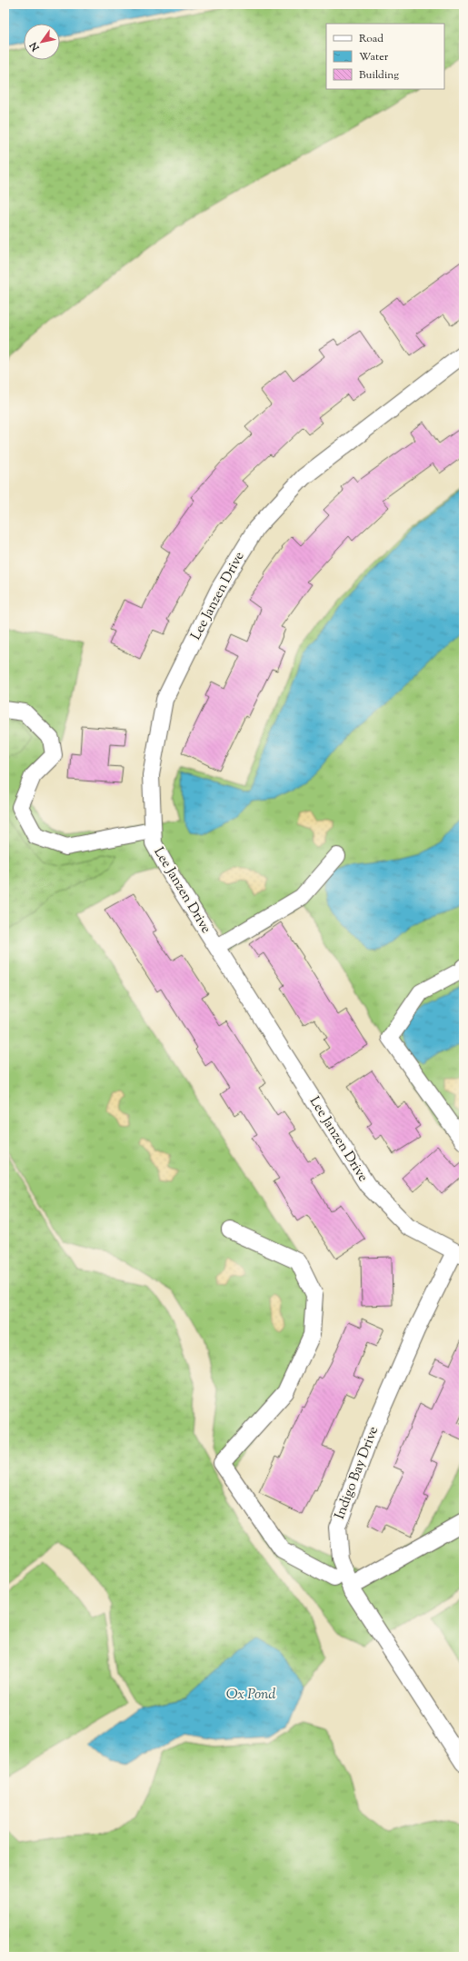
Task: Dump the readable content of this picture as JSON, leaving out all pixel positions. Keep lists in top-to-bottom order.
{
  "streets": {
    "street": ["Lee Janzen Drive", "Indigo Bay Drive"]
  },
  "crossings": [
    ["Lee Janzen Drive", "Indigo Bay Drive"]
  ],
  "water": ["Ox Pond"],
  "legend": ["Road", "Water", "Building"],
  "north": "bottom left"
}
